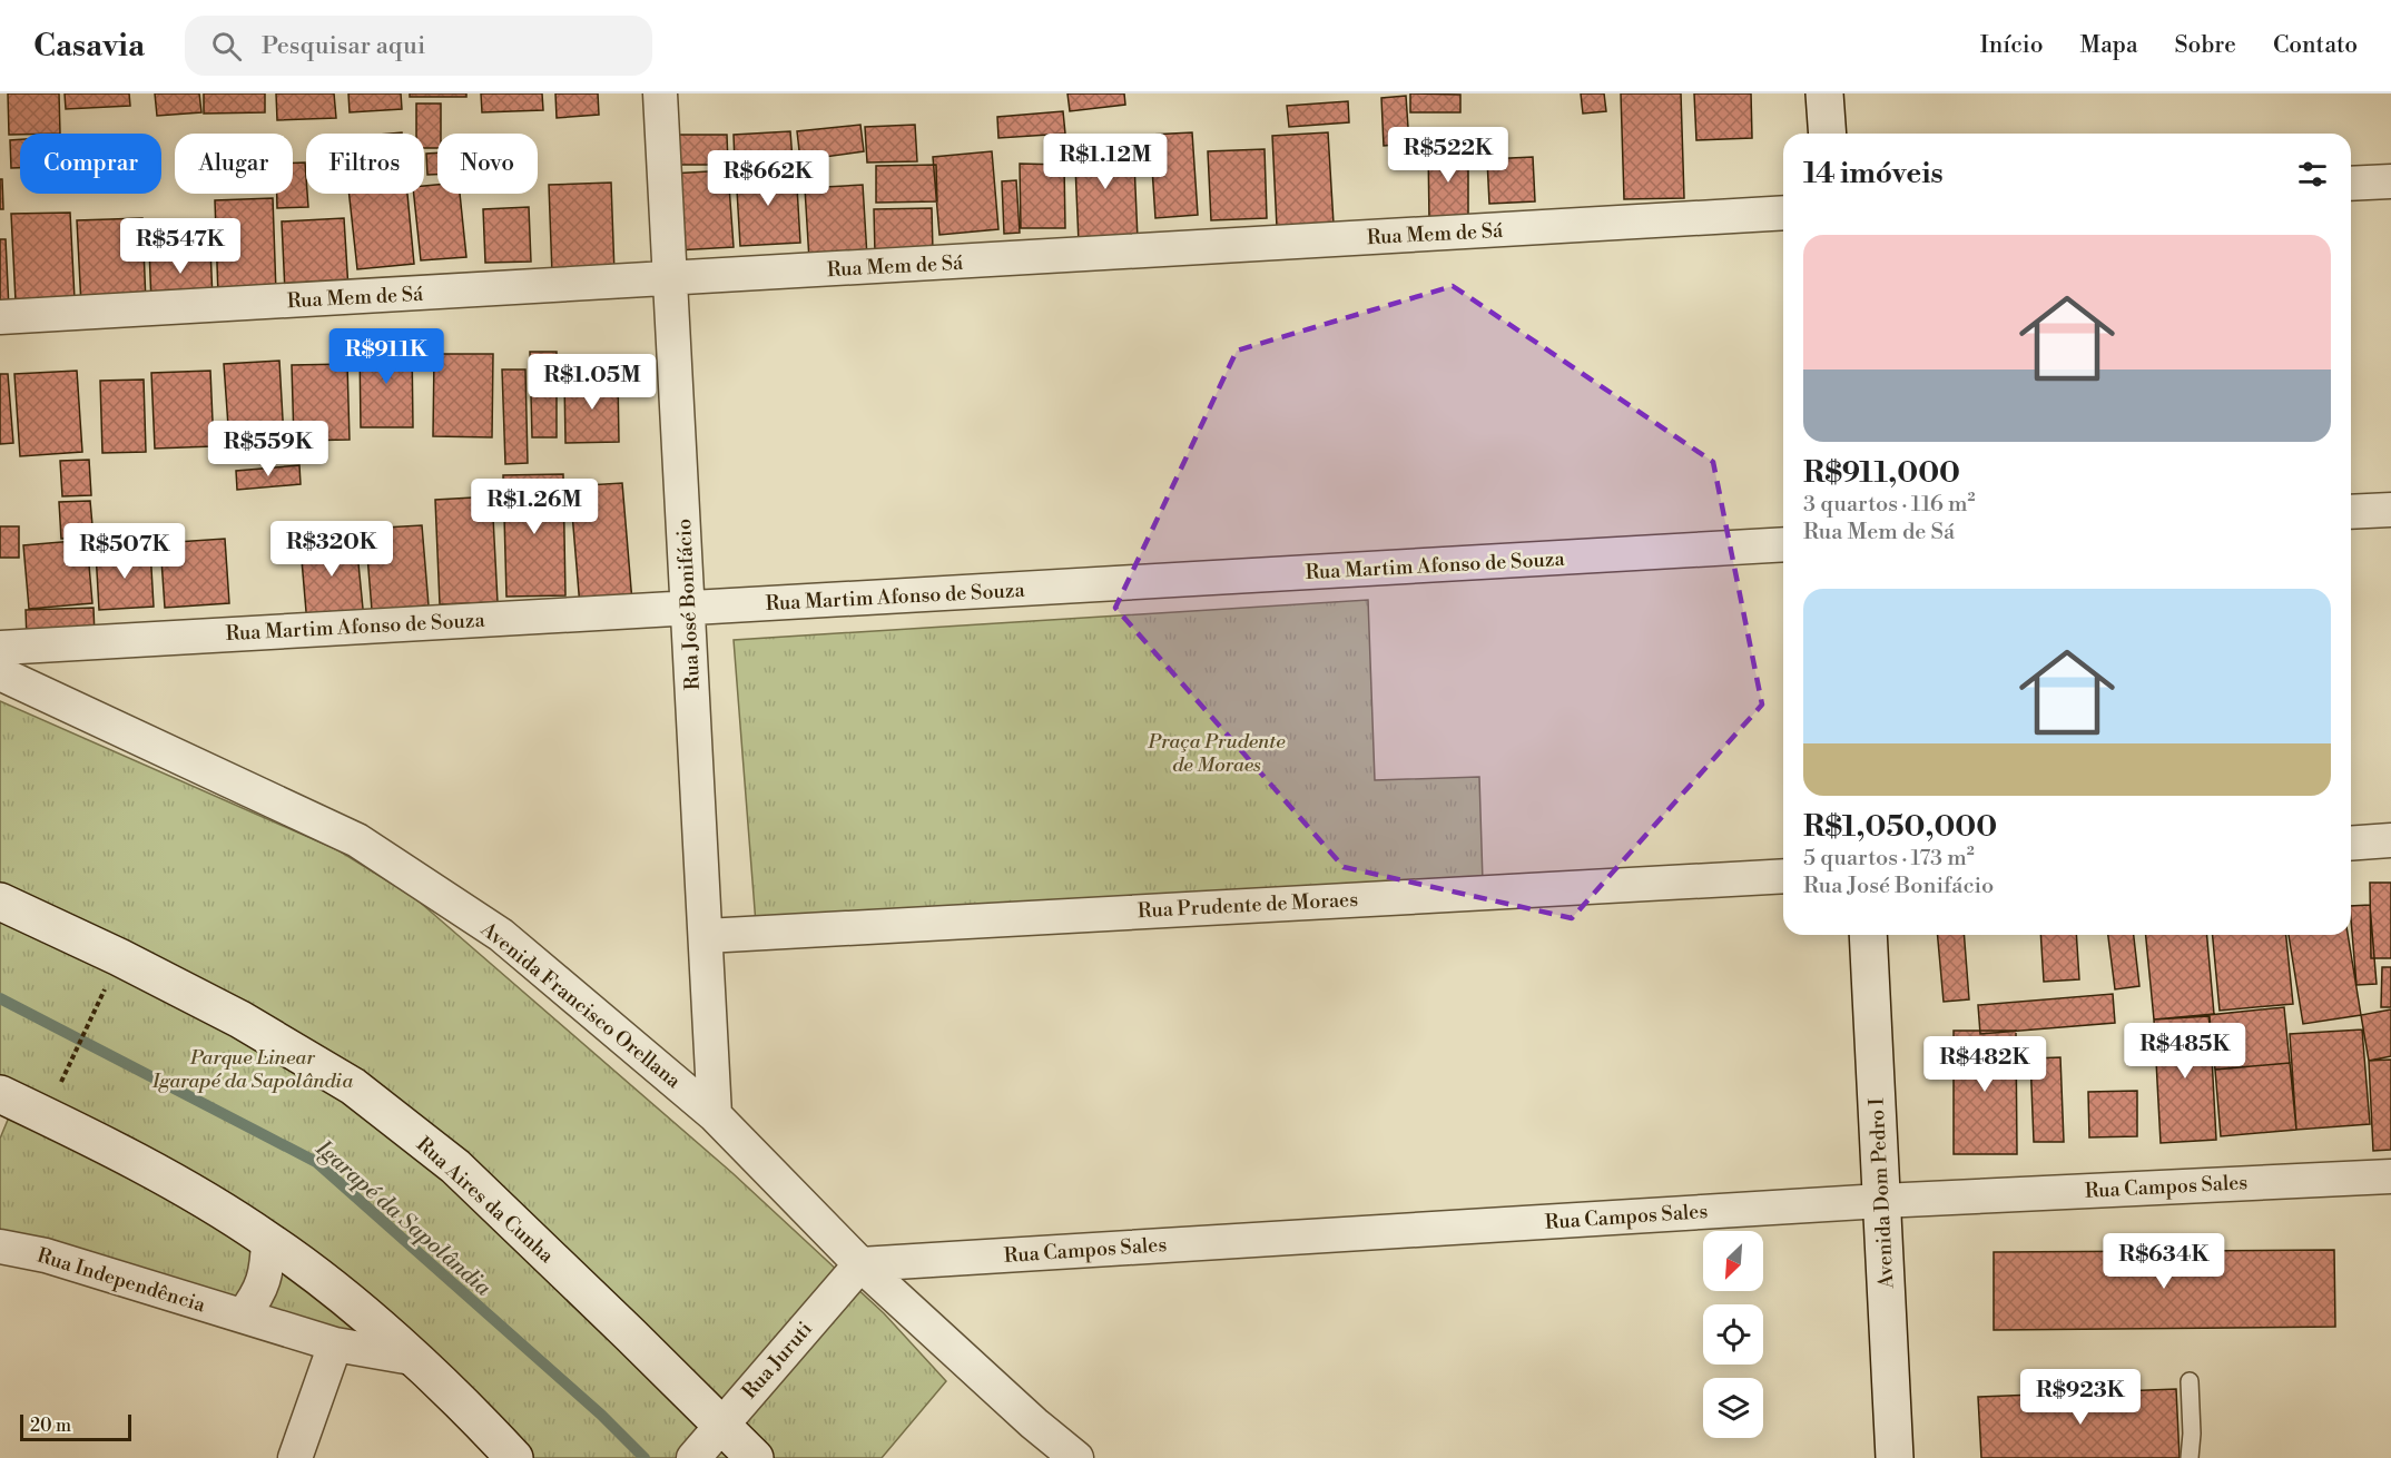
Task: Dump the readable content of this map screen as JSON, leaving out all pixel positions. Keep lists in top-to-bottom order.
{
  "streets": {
    "street": [
      "Rua Mem de Sá",
      "Rua Martim Afonso de Souza",
      "Rua José Bonifácio",
      "Rua Prudente de Moraes",
      "Avenida Francisco Orellana",
      "Rua Campos Sales",
      "Avenida Dom Pedro I",
      "Rua Aires da Cunha",
      "Rua Independência",
      "Rua Juruti"
    ]
  },
  "crossings": [
    ["Rua Mem de Sá", "Rua José Bonifácio"],
    ["Rua Martim Afonso de Souza", "Rua José Bonifácio"],
    ["Rua José Bonifácio", "Rua Prudente de Moraes"],
    ["Rua José Bonifácio", "Avenida Francisco Orellana"],
    ["Avenida Francisco Orellana", "Rua Campos Sales"],
    ["Avenida Francisco Orellana", "Rua Juruti"],
    ["Rua Campos Sales", "Avenida Dom Pedro I"],
    ["Rua Campos Sales", "Rua Juruti"],
    ["Rua Aires da Cunha", "Rua Juruti"]
  ],
  "water": ["Igarapé da Sapolândia"],
  "parks": ["Praça Prudente de Moraes", "Parque Linear Igarapé da Sapolândia"],
  "scale_bar": "20 m",
  "north": "bottom left",
  "page": {
    "header": "Casavia",
    "search": "Pesquisar aqui",
    "nav": [
      "Início",
      "Mapa",
      "Sobre",
      "Contato"
    ],
    "price": [
      "R$522K",
      "R$1.12M",
      "R$662K",
      "R$547K",
      "R$911K",
      "R$1.05M",
      "R$559K",
      "R$1.26M",
      "R$320K",
      "R$507K",
      "R$485K",
      "R$482K",
      "R$634K",
      "R$923K"
    ],
    "chip": [
      "Comprar",
      "Alugar",
      "Filtros",
      "Novo"
    ],
    "heading": "14 imóveis",
    "list": [
      {
        "name": "R$911,000",
        "note": "3 quartos · 116 m² · Rua Mem de Sá"
      },
      {
        "name": "R$1,050,000",
        "note": "5 quartos · 173 m² · Rua José Bonifácio"
      }
    ],
    "scale": "20 m"
  }
}
